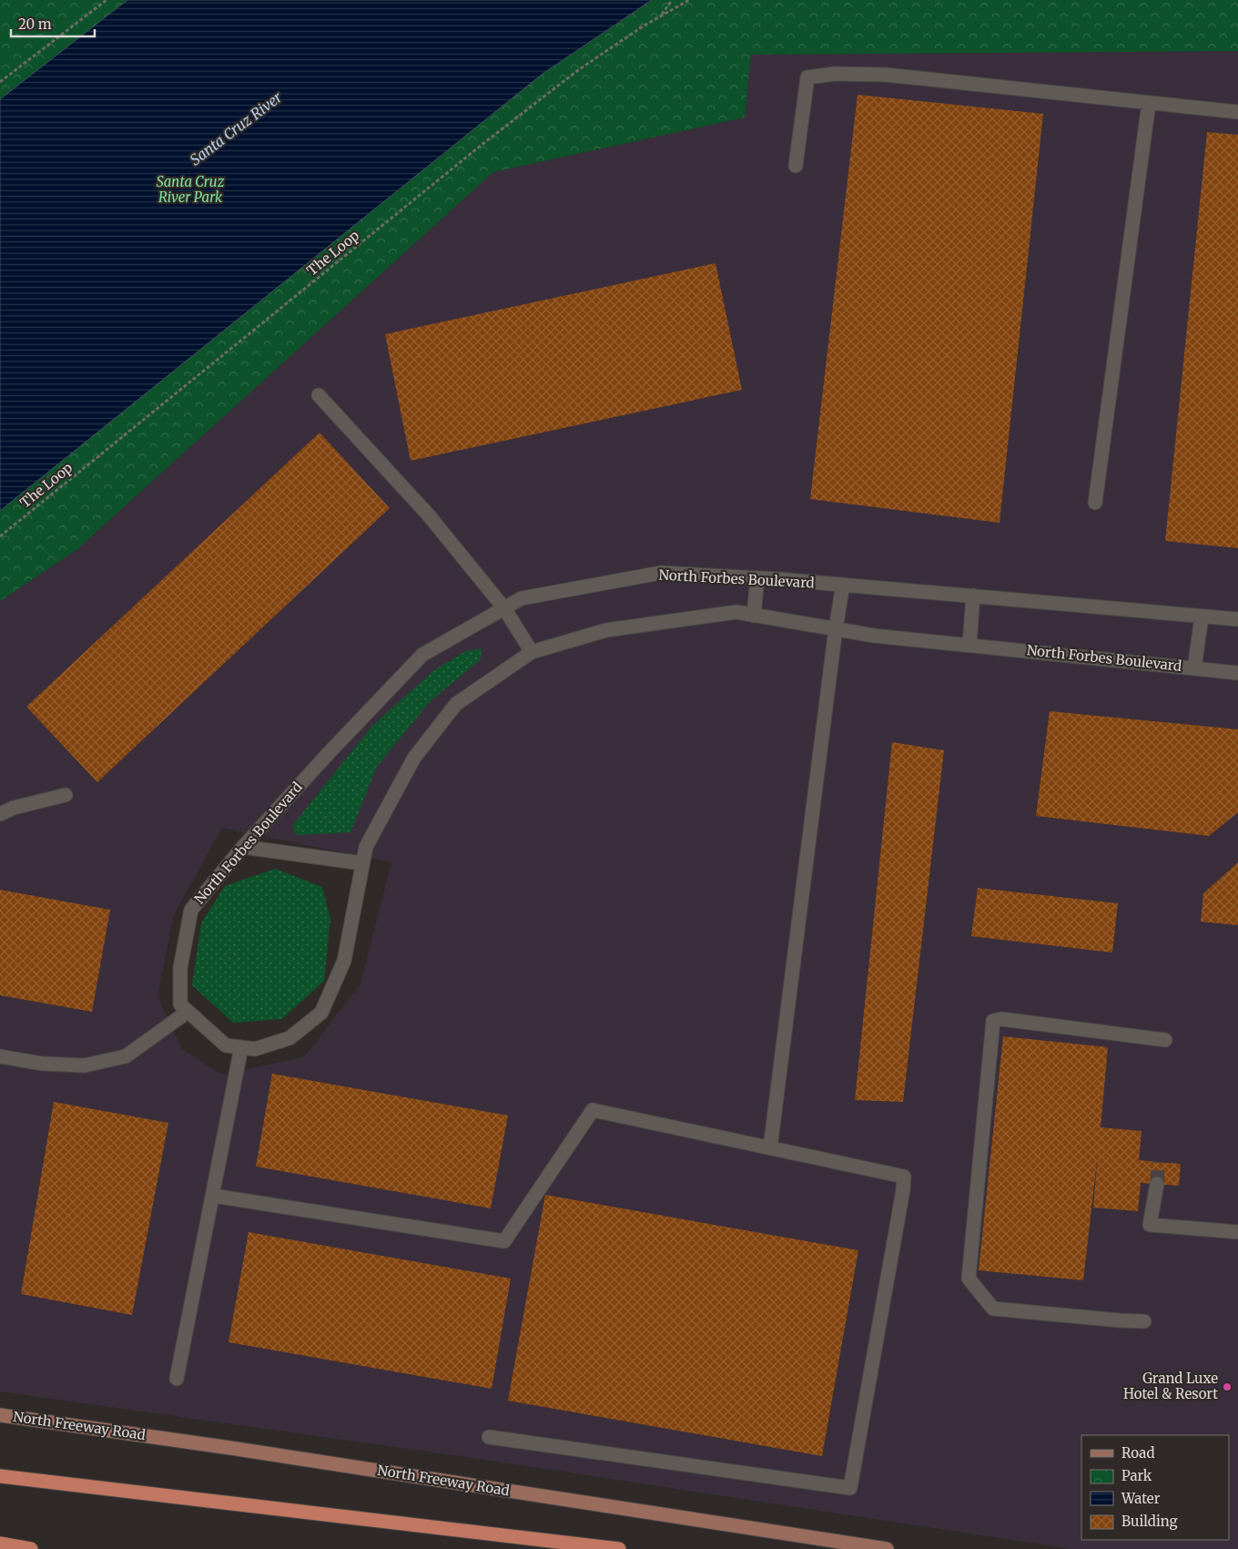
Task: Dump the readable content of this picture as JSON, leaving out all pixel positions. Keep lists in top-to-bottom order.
{
  "streets": {
    "main road": ["North Freeway Road"],
    "street": ["North Forbes Boulevard"],
    "path": ["The Loop"]
  },
  "water": ["Santa Cruz River"],
  "parks": ["Santa Cruz River Park"],
  "places": ["Grand Luxe Hotel & Resort"],
  "legend": [
    "Road",
    "Park",
    "Water",
    "Building"
  ],
  "scale_bar": "20 m"
}
